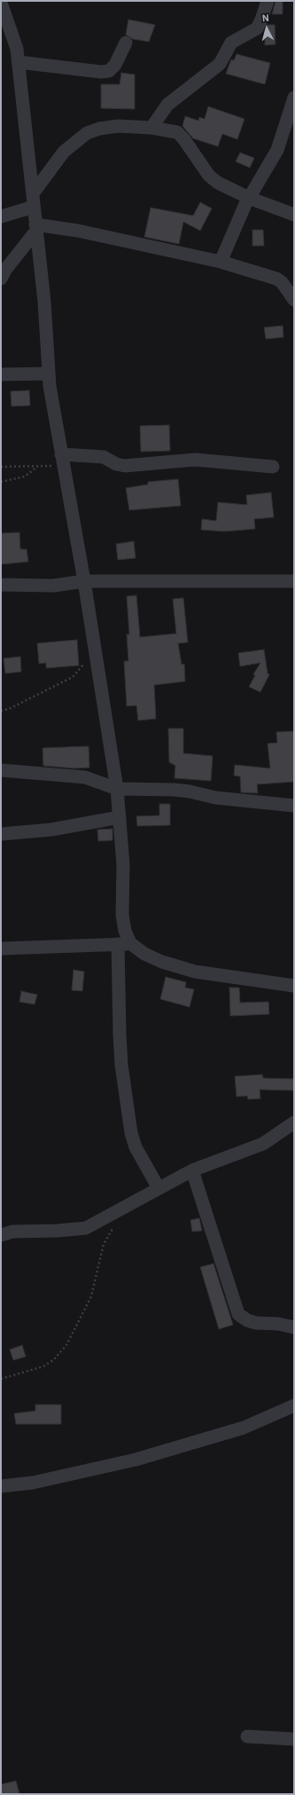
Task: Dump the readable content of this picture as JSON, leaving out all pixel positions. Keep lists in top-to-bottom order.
{
  "north": "top"
}
